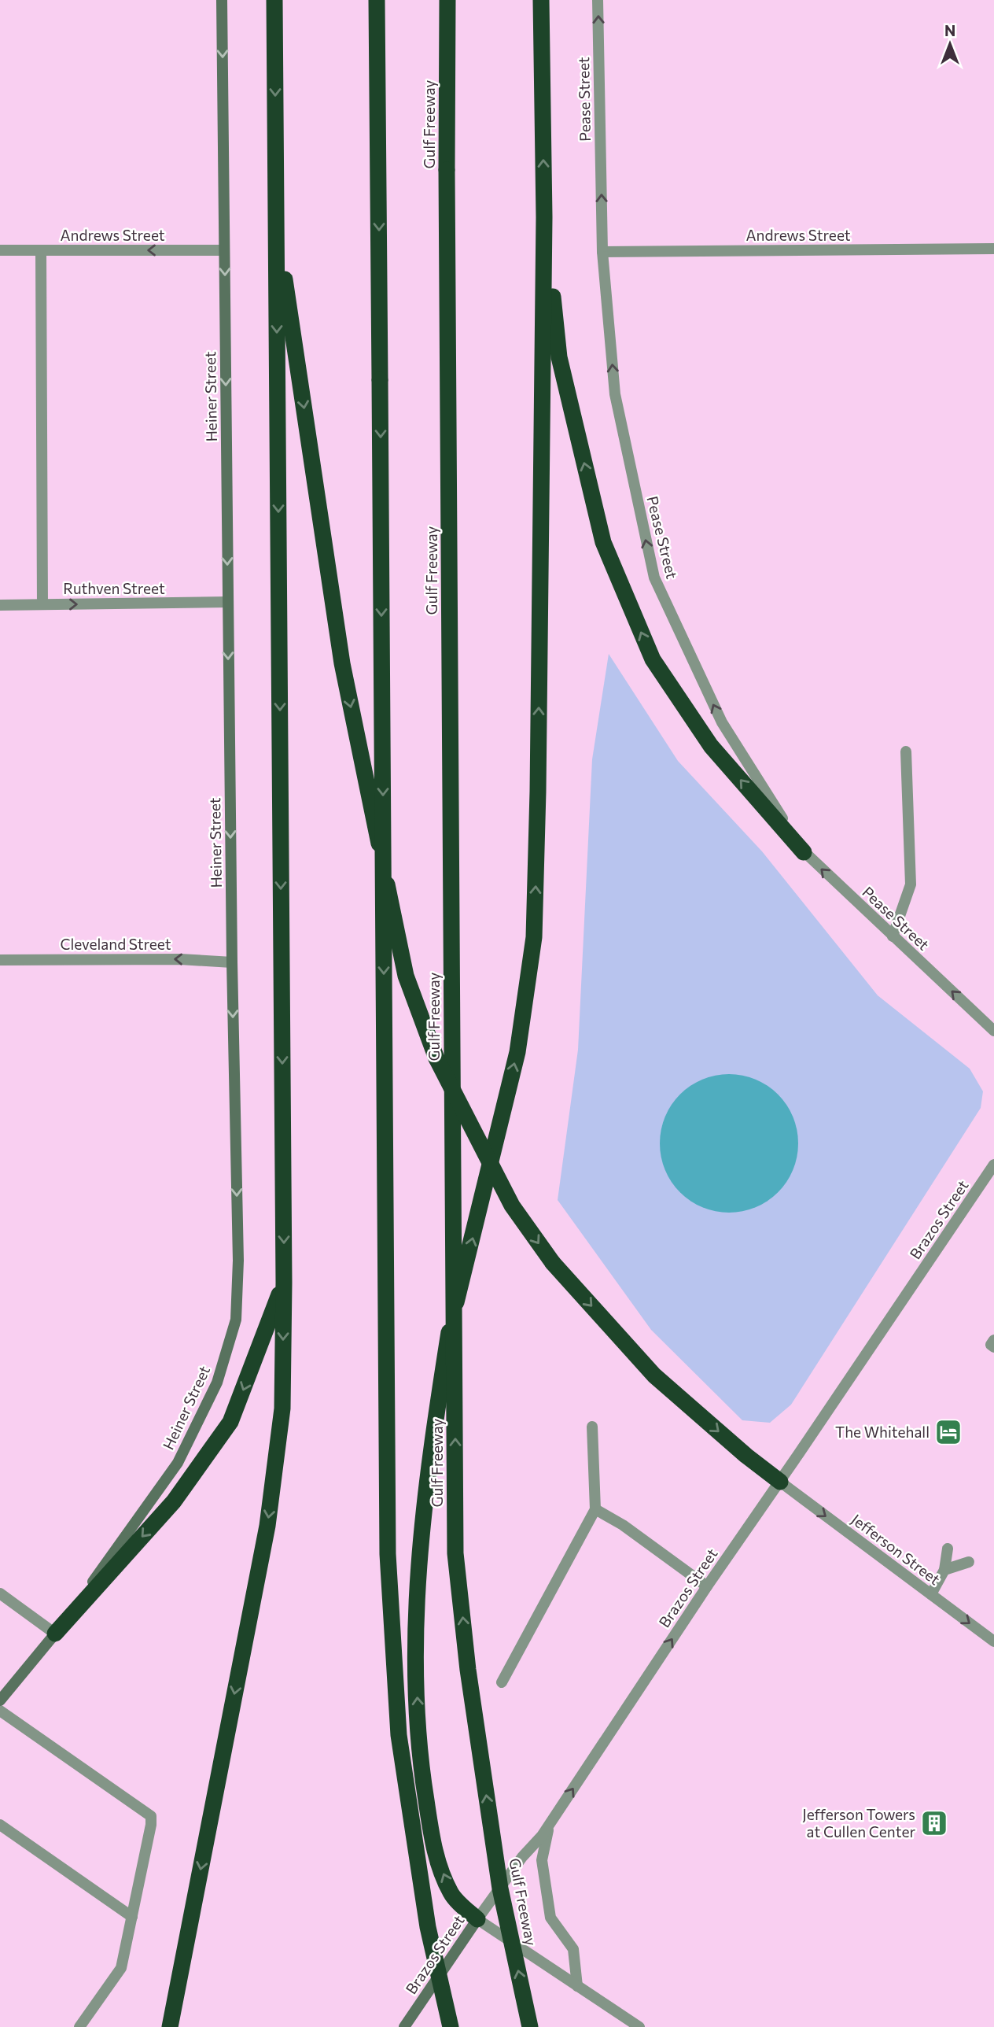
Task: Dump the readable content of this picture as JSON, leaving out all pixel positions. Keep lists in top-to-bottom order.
{
  "streets": {
    "highway": ["Gulf Freeway"],
    "main road": ["Heiner Street", "Brazos Street"],
    "street": [
      "Pease Street",
      "Andrews Street",
      "Ruthven Street",
      "Cleveland Street",
      "Jefferson Street"
    ]
  },
  "crossings": [
    ["Pease Street", "Andrews Street"],
    ["Andrews Street", "Heiner Street"],
    ["Heiner Street", "Ruthven Street"],
    ["Heiner Street", "Cleveland Street"],
    ["Brazos Street", "Jefferson Street"]
  ],
  "one_way": [
    "Pease Street",
    "Heiner Street",
    "Ruthven Street",
    "Cleveland Street",
    "Jefferson Street"
  ],
  "places": {
    "hotel": ["The Whitehall"],
    "building": ["Jefferson Towers at Cullen Center"]
  },
  "north": "top"
}
